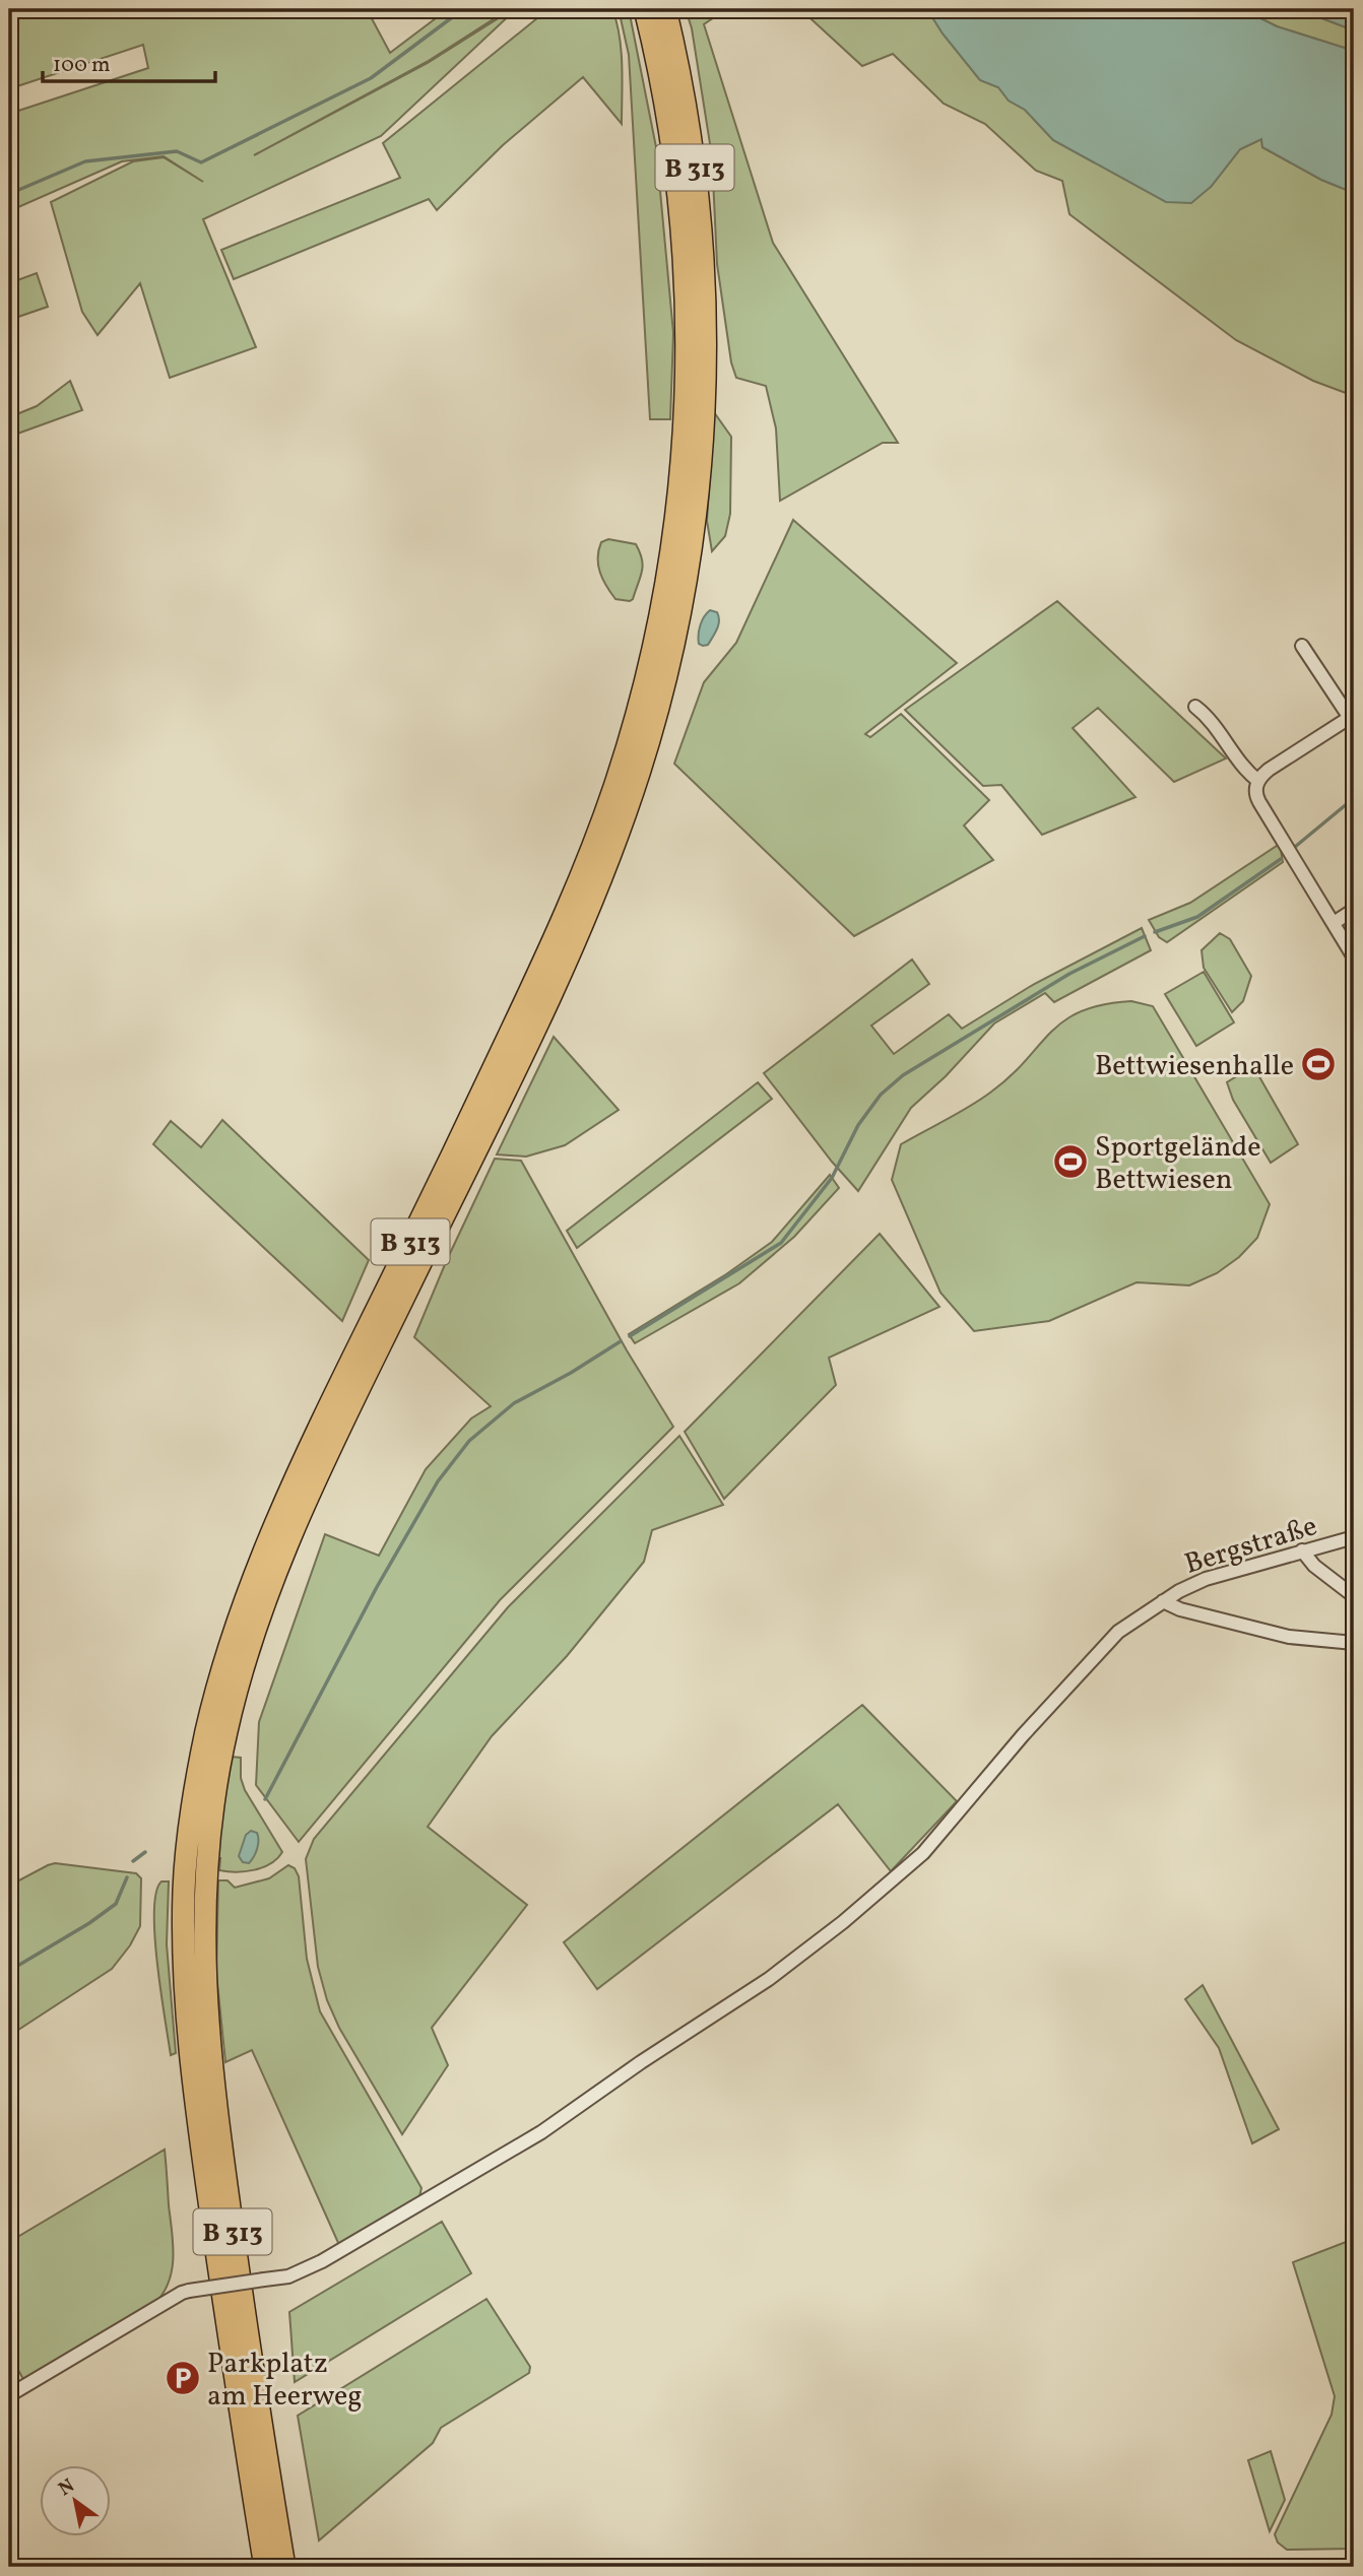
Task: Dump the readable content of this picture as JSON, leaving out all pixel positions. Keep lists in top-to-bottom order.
{
  "streets": {
    "highway": ["B 313"],
    "street": ["Bergstraße"]
  },
  "places": {
    "sports": ["Bettwiesenhalle", "Sportgelände Bettwiesen"],
    "parking": ["Parkplatz am Heerweg"]
  },
  "scale_bar": "100 m",
  "north": "top left"
}
